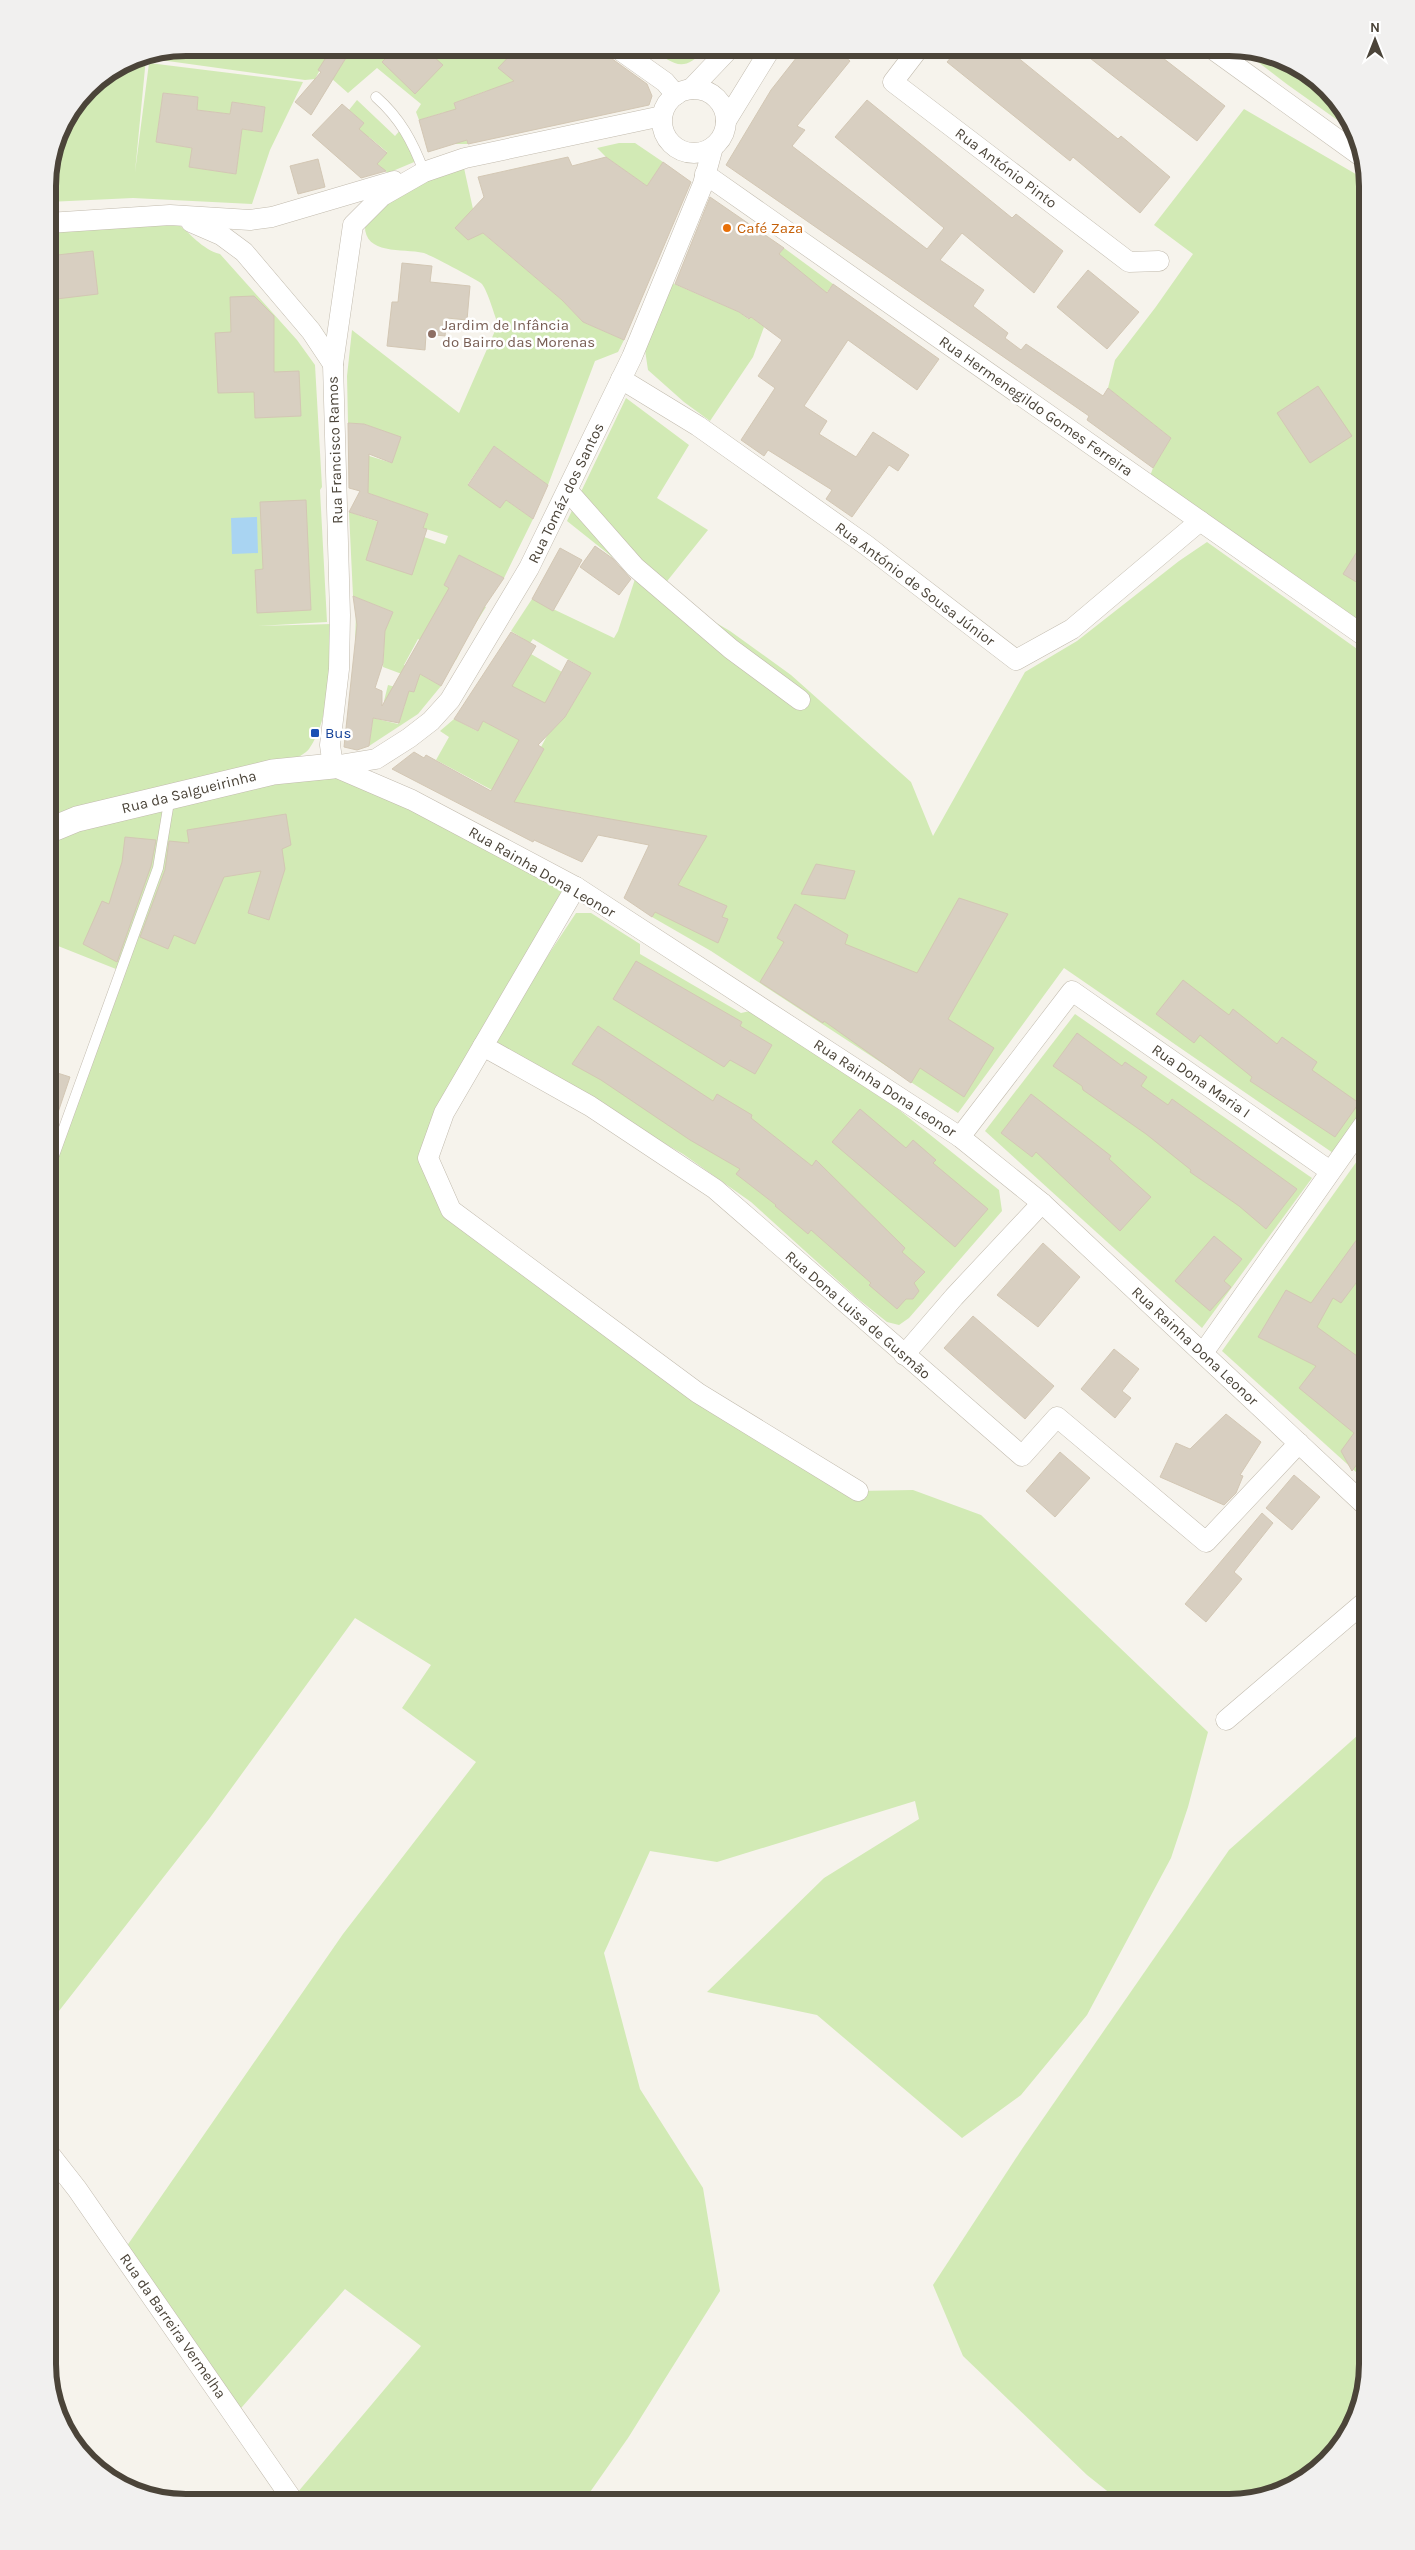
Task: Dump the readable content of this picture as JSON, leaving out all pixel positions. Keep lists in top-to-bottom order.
{
  "streets": {
    "street": [
      "Rua António Pinto",
      "Rua Hermenegildo Gomes Ferreira",
      "Rua Francisco Ramos",
      "Rua Tomáz dos Santos",
      "Rua António de Sousa Júnior",
      "Rua da Salgueirinha",
      "Rua Rainha Dona Leonor",
      "Rua Dona Maria I",
      "Rua Dona Luisa de Gusmão",
      "Rua da Barreira Vermelha"
    ]
  },
  "crossings": [
    ["Rua Hermenegildo Gomes Ferreira", "Rua Tomáz dos Santos"],
    ["Rua Hermenegildo Gomes Ferreira", "Rua António de Sousa Júnior"],
    ["Rua Francisco Ramos", "Rua Tomáz dos Santos"],
    ["Rua Francisco Ramos", "Rua da Salgueirinha"],
    ["Rua Francisco Ramos", "Rua Rainha Dona Leonor"],
    ["Rua Tomáz dos Santos", "Rua António de Sousa Júnior"],
    ["Rua Tomáz dos Santos", "Rua da Salgueirinha"],
    ["Rua Tomáz dos Santos", "Rua Rainha Dona Leonor"],
    ["Rua da Salgueirinha", "Rua Rainha Dona Leonor"],
    ["Rua Rainha Dona Leonor", "Rua Dona Maria I"],
    ["Rua Rainha Dona Leonor", "Rua Dona Luisa de Gusmão"]
  ],
  "places": {
    "other": ["Café Zaza", "Jardim de Infância do Bairro das Morenas"],
    "transit": ["Bus"]
  },
  "north": "top"
}
